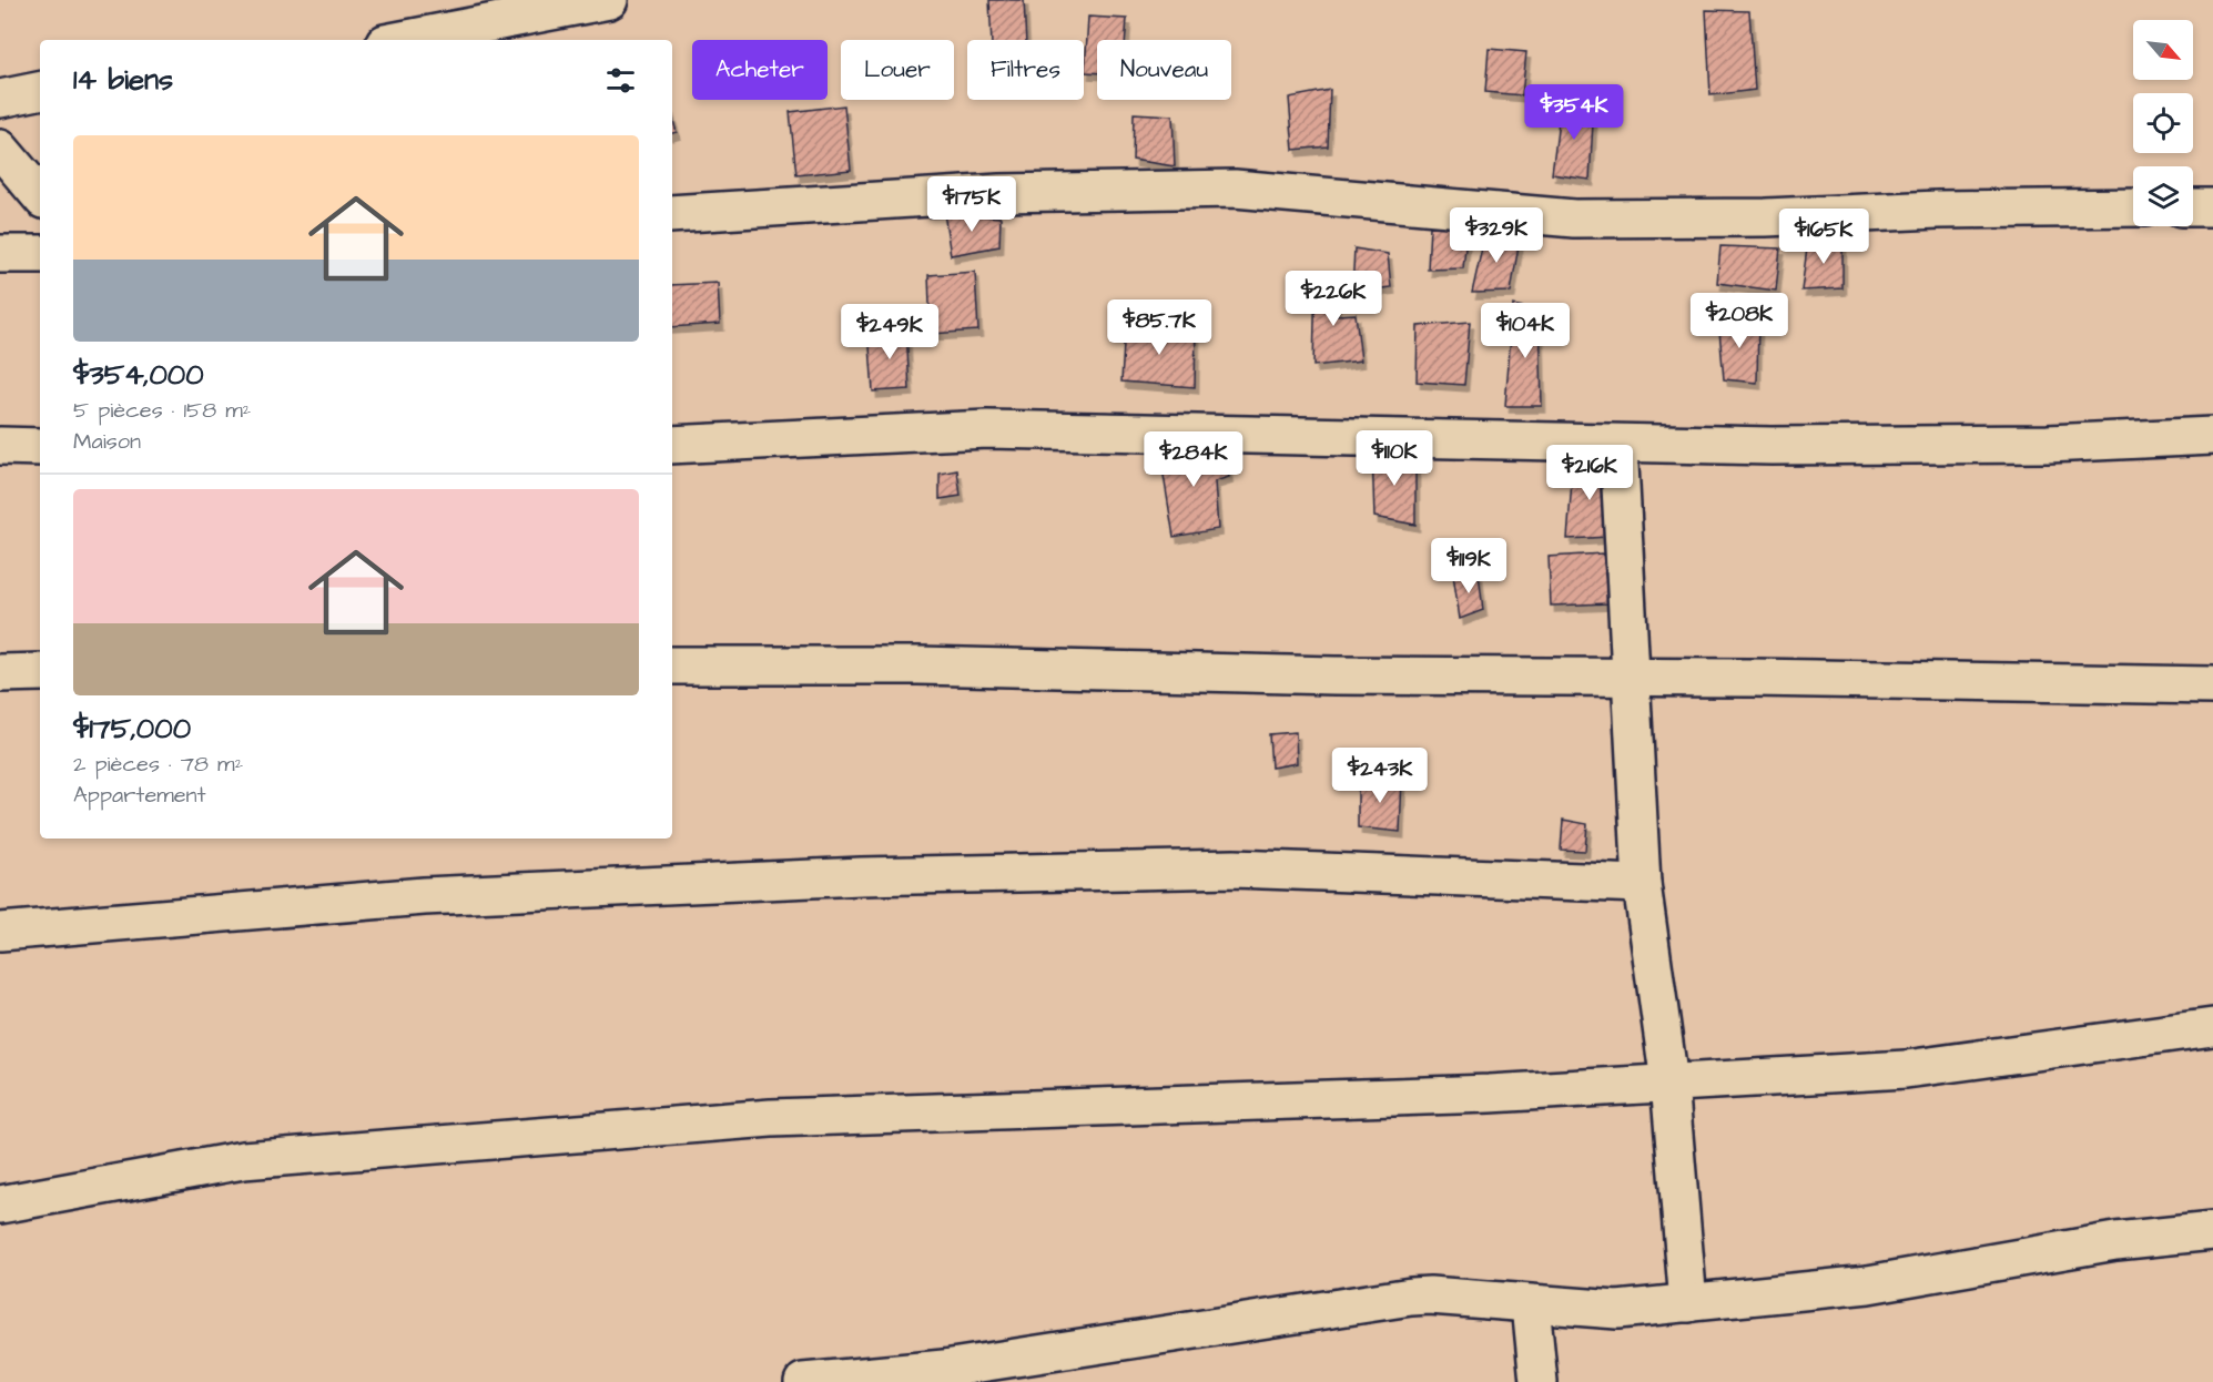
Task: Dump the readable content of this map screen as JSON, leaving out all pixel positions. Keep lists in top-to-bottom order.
{
  "north": "bottom right",
  "page": {
    "chip": [
      "Acheter",
      "Louer",
      "Filtres",
      "Nouveau"
    ],
    "heading": "14 biens",
    "price": [
      "$354K",
      "$175K",
      "$329K",
      "$165K",
      "$226K",
      "$208K",
      "$85.7K",
      "$104K",
      "$249K",
      "$110K",
      "$284K",
      "$216K",
      "$119K",
      "$243K"
    ],
    "list": [
      {
        "name": "$354,000",
        "note": "5 pièces · 158 m² · Maison"
      },
      {
        "name": "$175,000",
        "note": "2 pièces · 78 m² · Appartement"
      }
    ]
  }
}
